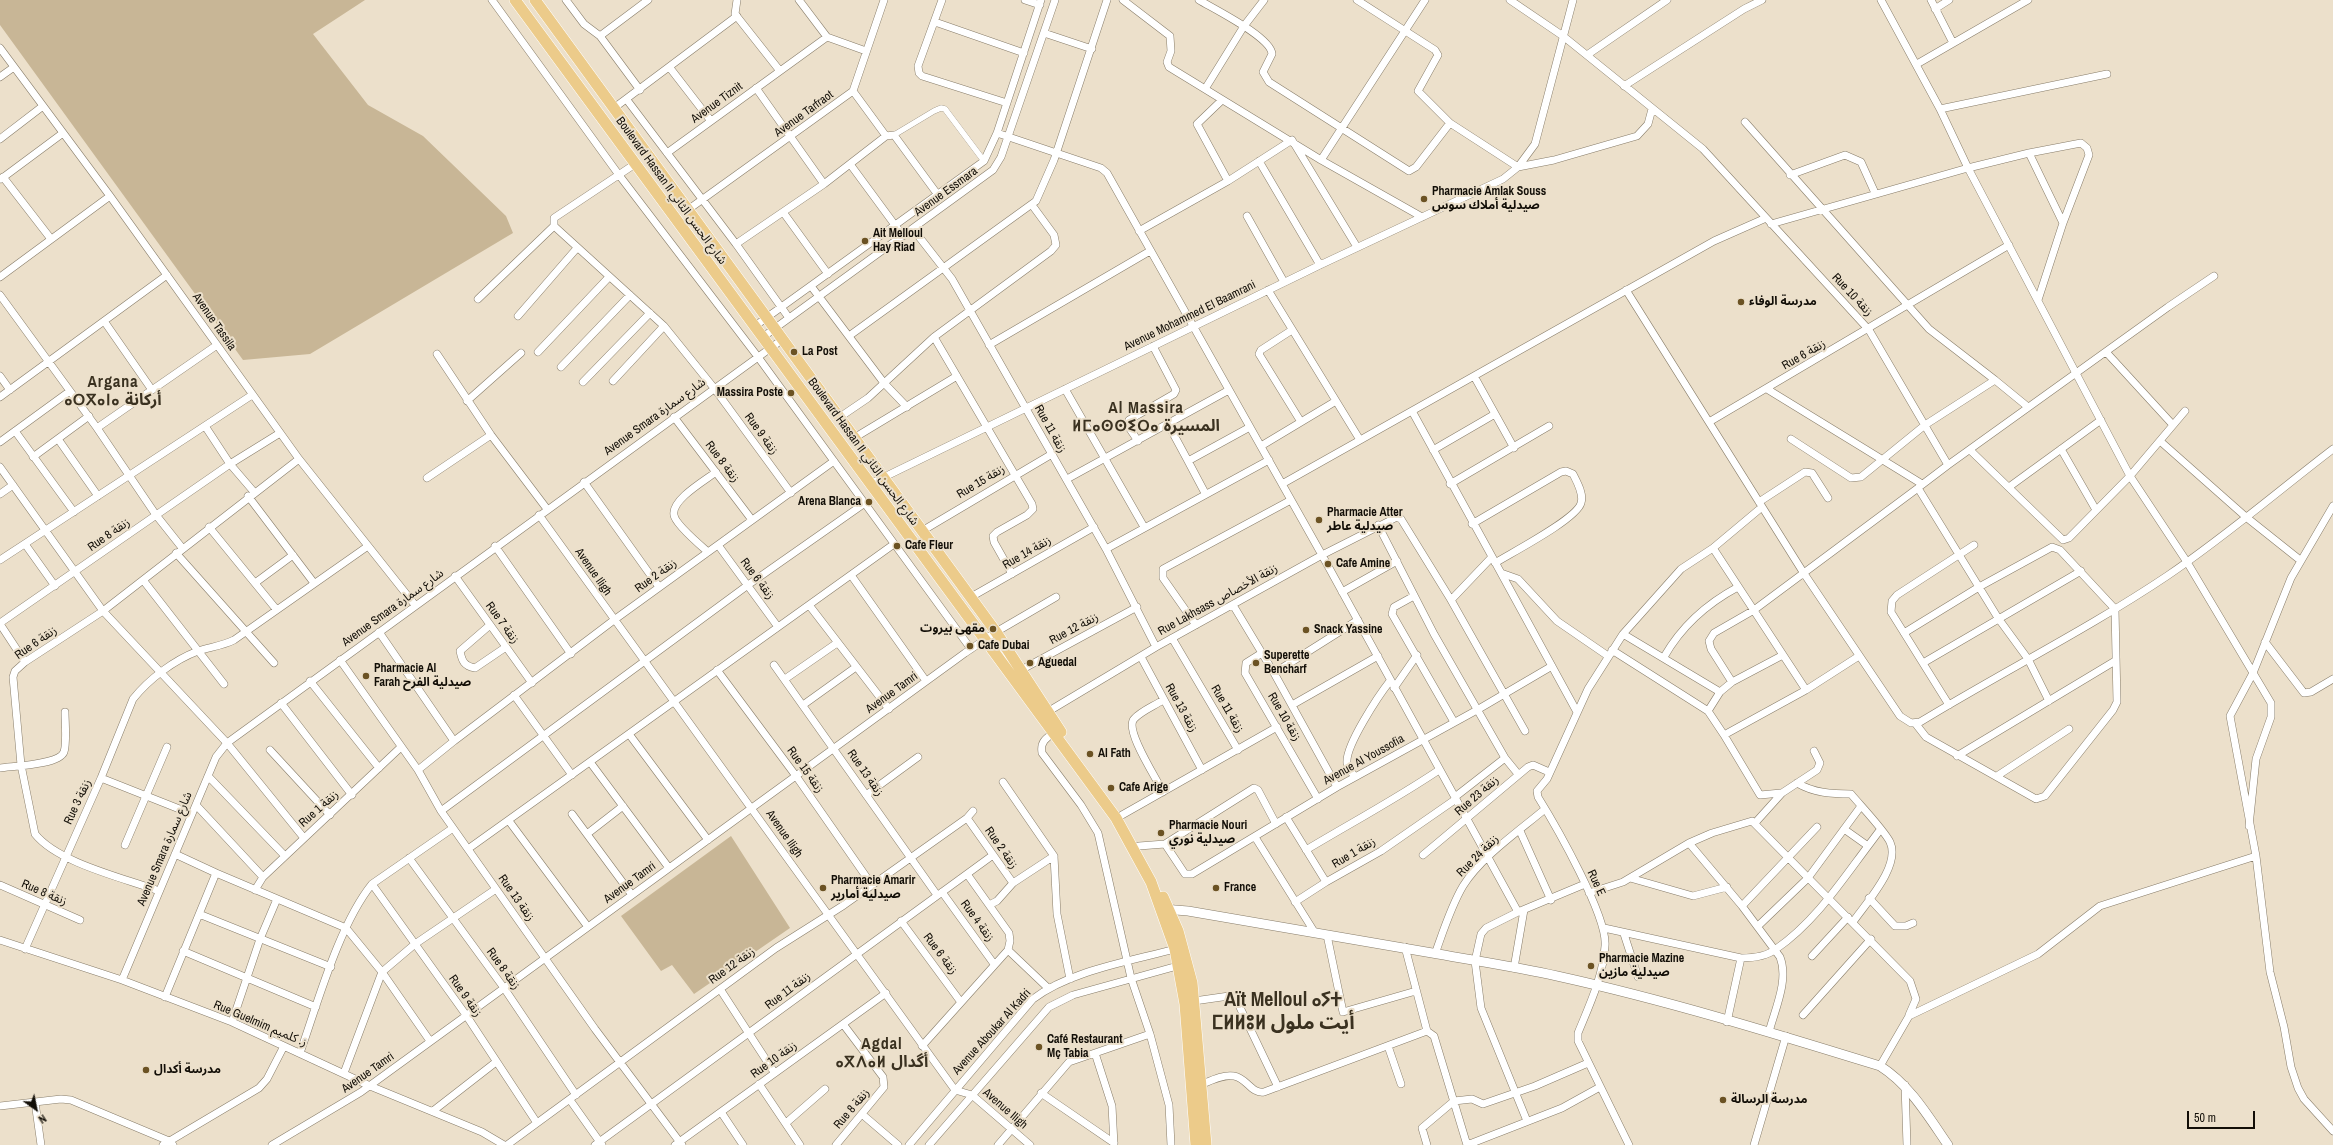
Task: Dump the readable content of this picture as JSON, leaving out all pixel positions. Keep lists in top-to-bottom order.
{
  "streets": {
    "main road": ["Boulevard Hassan II شارع الحسن الثاني"],
    "street": [
      "Avenue Tiznit",
      "Avenue Tarfraot",
      "Avenue Essmara",
      "Rue 10 زنقة",
      "Avenue Mohammed El Baamrani",
      "Avenue Tassila",
      "Rue 6 زنقة",
      "Avenue Smara شارع سمارة",
      "Rue 11 زنقة",
      "Rue 9 زنقة",
      "Rue 8 زنقة",
      "Rue 15 زنقة",
      "Rue 14 زنقة",
      "Avenue Iligh",
      "Rue 2 زنقة",
      "Rue Lakhsass زنقة الأخصاص",
      "Rue 7 زنقة",
      "Rue 12 زنقة",
      "Avenue Tamri",
      "Rue 13 زنقة",
      "Avenue Al Youssofia",
      "Rue 23 زنقة",
      "Rue 3 زنقة",
      "Rue 1 زنقة",
      "Rue 24 زنقة",
      "Rue E",
      "Rue 4 زنقة",
      "Rue Guelmim ز. كلميم",
      "Avenue Aboukar Al Kadri"
    ]
  },
  "crossings": [
    ["Avenue Tarfraot", "Boulevard Hassan II شارع الحسن الثاني"],
    ["Boulevard Hassan II شارع الحسن الثاني", "Avenue Essmara"],
    ["Boulevard Hassan II شارع الحسن الثاني", "Avenue Mohammed El Baamrani"],
    ["Boulevard Hassan II شارع الحسن الثاني", "Avenue Smara شارع سمارة"],
    ["Boulevard Hassan II شارع الحسن الثاني", "Rue 15 زنقة"],
    ["Boulevard Hassan II شارع الحسن الثاني", "Rue 14 زنقة"],
    ["Boulevard Hassan II شارع الحسن الثاني", "Rue Lakhsass زنقة الأخصاص"],
    ["Boulevard Hassan II شارع الحسن الثاني", "Rue 12 زنقة"],
    ["Boulevard Hassan II شارع الحسن الثاني", "Avenue Tamri"],
    ["Boulevard Hassan II شارع الحسن الثاني", "Avenue Aboukar Al Kadri"],
    ["Avenue Essmara", "Rue 11 زنقة"],
    ["Rue 10 زنقة", "Rue 6 زنقة"],
    ["Rue 10 زنقة", "Rue 8 زنقة"],
    ["Rue 10 زنقة", "Avenue Iligh"],
    ["Rue 10 زنقة", "Rue Lakhsass زنقة الأخصاص"],
    ["Rue 10 زنقة", "Rue 13 زنقة"],
    ["Rue 10 زنقة", "Avenue Al Youssofia"],
    ["Avenue Mohammed El Baamrani", "Rue 11 زنقة"],
    ["Avenue Tassila", "Rue 6 زنقة"],
    ["Avenue Tassila", "Avenue Smara شارع سمارة"],
    ["Avenue Tassila", "Rue 8 زنقة"],
    ["Avenue Tassila", "Rue 3 زنقة"],
    ["Rue 6 زنقة", "Avenue Smara شارع سمارة"],
    ["Rue 6 زنقة", "Rue 11 زنقة"],
    ["Rue 6 زنقة", "Rue 2 زنقة"],
    ["Rue 6 زنقة", "Rue 3 زنقة"],
    ["Avenue Smara شارع سمارة", "Rue 9 زنقة"],
    ["Avenue Smara شارع سمارة", "Rue 8 زنقة"],
    ["Avenue Smara شارع سمارة", "Avenue Iligh"],
    ["Avenue Smara شارع سمارة", "Rue 7 زنقة"],
    ["Avenue Smara شارع سمارة", "Rue 13 زنقة"],
    ["Avenue Smara شارع سمارة", "Rue Guelmim ز. كلميم"],
    ["Rue 11 زنقة", "Rue 15 زنقة"],
    ["Rue 11 زنقة", "Rue 14 زنقة"],
    ["Rue 11 زنقة", "Avenue Iligh"],
    ["Rue 11 زنقة", "Rue 2 زنقة"],
    ["Rue 11 زنقة", "Rue Lakhsass زنقة الأخصاص"],
    ["Rue 11 زنقة", "Rue 12 زنقة"],
    ["Rue 11 زنقة", "Rue 13 زنقة"],
    ["Rue 11 زنقة", "Rue 4 زنقة"],
    ["Rue 9 زنقة", "Rue 2 زنقة"],
    ["Rue 9 زنقة", "Rue 12 زنقة"],
    ["Rue 9 زنقة", "Avenue Tamri"],
    ["Rue 8 زنقة", "Rue 2 زنقة"],
    ["Rue 8 زنقة", "Rue 12 زنقة"],
    ["Rue 8 زنقة", "Avenue Tamri"],
    ["Rue 8 زنقة", "Rue 3 زنقة"],
    ["Rue 15 زنقة", "Rue 12 زنقة"],
    ["Rue 15 زنقة", "Avenue Tamri"],
    ["Avenue Iligh", "Rue 2 زنقة"],
    ["Avenue Iligh", "Rue 12 زنقة"],
    ["Avenue Iligh", "Avenue Tamri"],
    ["Avenue Iligh", "Avenue Aboukar Al Kadri"],
    ["Rue 2 زنقة", "Rue 7 زنقة"],
    ["Rue 2 زنقة", "Rue 12 زنقة"],
    ["Rue 2 زنقة", "Rue 13 زنقة"],
    ["Rue Lakhsass زنقة الأخصاص", "Rue 13 زنقة"],
    ["Rue 12 زنقة", "Rue 13 زنقة"],
    ["Avenue Tamri", "Rue 13 زنقة"],
    ["Avenue Tamri", "Rue Guelmim ز. كلميم"],
    ["Rue 13 زنقة", "Rue 1 زنقة"],
    ["Rue 13 زنقة", "Rue 4 زنقة"],
    ["Avenue Al Youssofia", "Rue 1 زنقة"],
    ["Rue 23 زنقة", "Rue E"],
    ["Rue 3 زنقة", "Rue Guelmim ز. كلميم"],
    ["Rue 24 زنقة", "Rue E"]
  ],
  "districts": [
    "Argana ⴰⵔⴳⴰⵏⴰ أركانة",
    "Al Massira ⵍⵎⴰⵙⵙⵉⵔⴰ المسيرة",
    "Aït Melloul ⴰⵢⵜ ⵎⵍⵍⵓⵍ أيت ملول",
    "Agdal ⴰⴳⴷⴰⵍ أگدال"
  ],
  "places": [
    "Pharmacie Amlak Souss صيدلية أملاك سوس",
    "Ait Melloul Hay Riad",
    "مدرسة الوفاء",
    "La Post",
    "Massira Poste",
    "Arena Blanca",
    "Pharmacie Atter صيدلية عاطر",
    "Cafe Fleur",
    "Cafe Amine",
    "مقهى بيروت",
    "Snack Yassine",
    "Cafe Dubai",
    "Aguedal",
    "Superette Bencharf",
    "Pharmacie Al Farah صيدلية الفرح",
    "Al Fath",
    "Cafe Arige",
    "Pharmacie Nouri صيدلية نوري",
    "Pharmacie Amarir صيدلية أمارير",
    "France",
    "Pharmacie Mazine صيدلية مازين",
    "Café Restaurant Mç Tabia",
    "مدرسة أكدال",
    "مدرسة الرسالة"
  ],
  "scale_bar": "50 m",
  "north": "bottom right"
}
